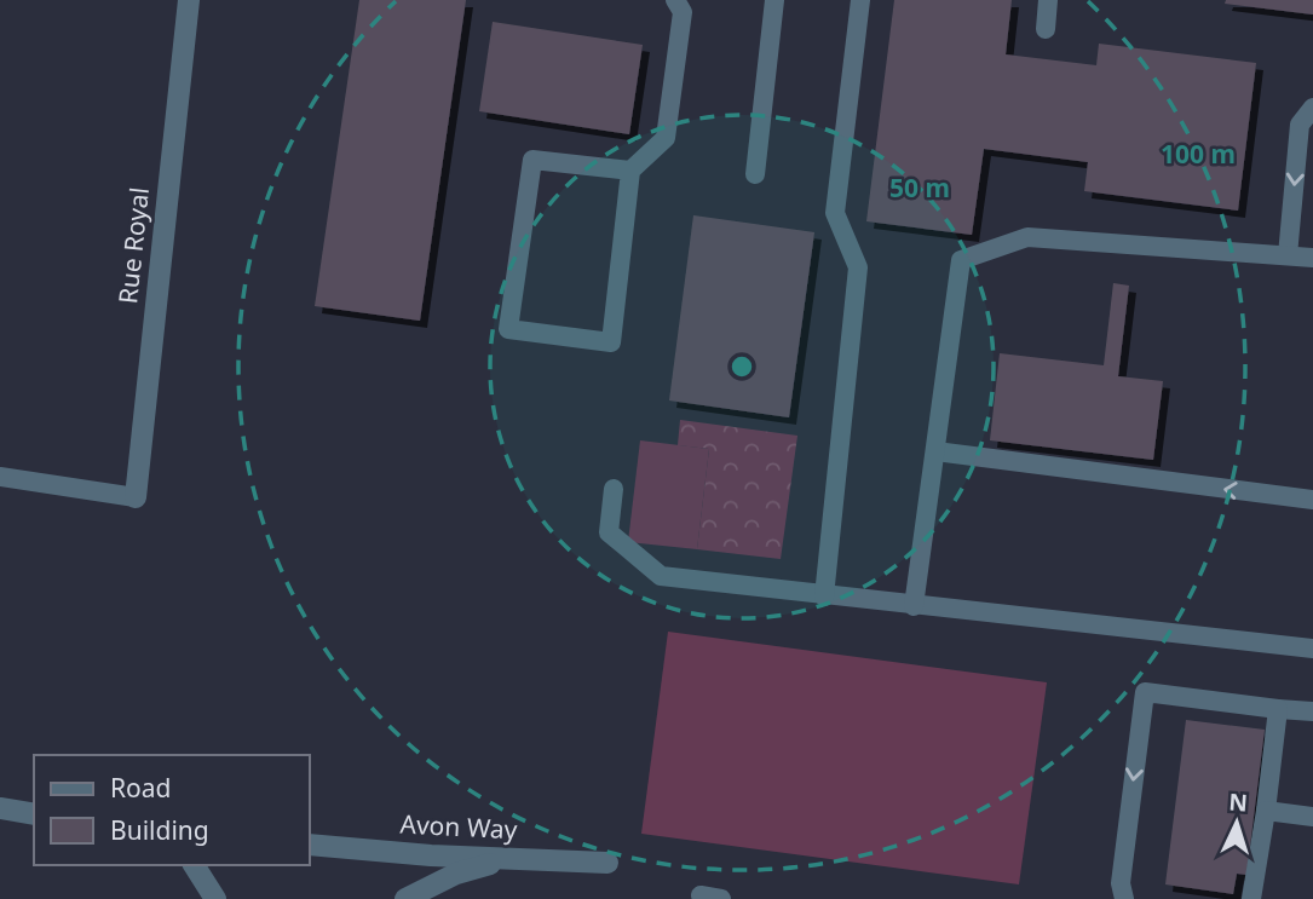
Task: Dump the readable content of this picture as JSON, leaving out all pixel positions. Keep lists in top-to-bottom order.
{
  "streets": {
    "street": ["Rue Royal", "Avon Way"]
  },
  "legend": ["Road", "Building"],
  "north": "top",
  "rings": ["100 m", "50 m"]
}
